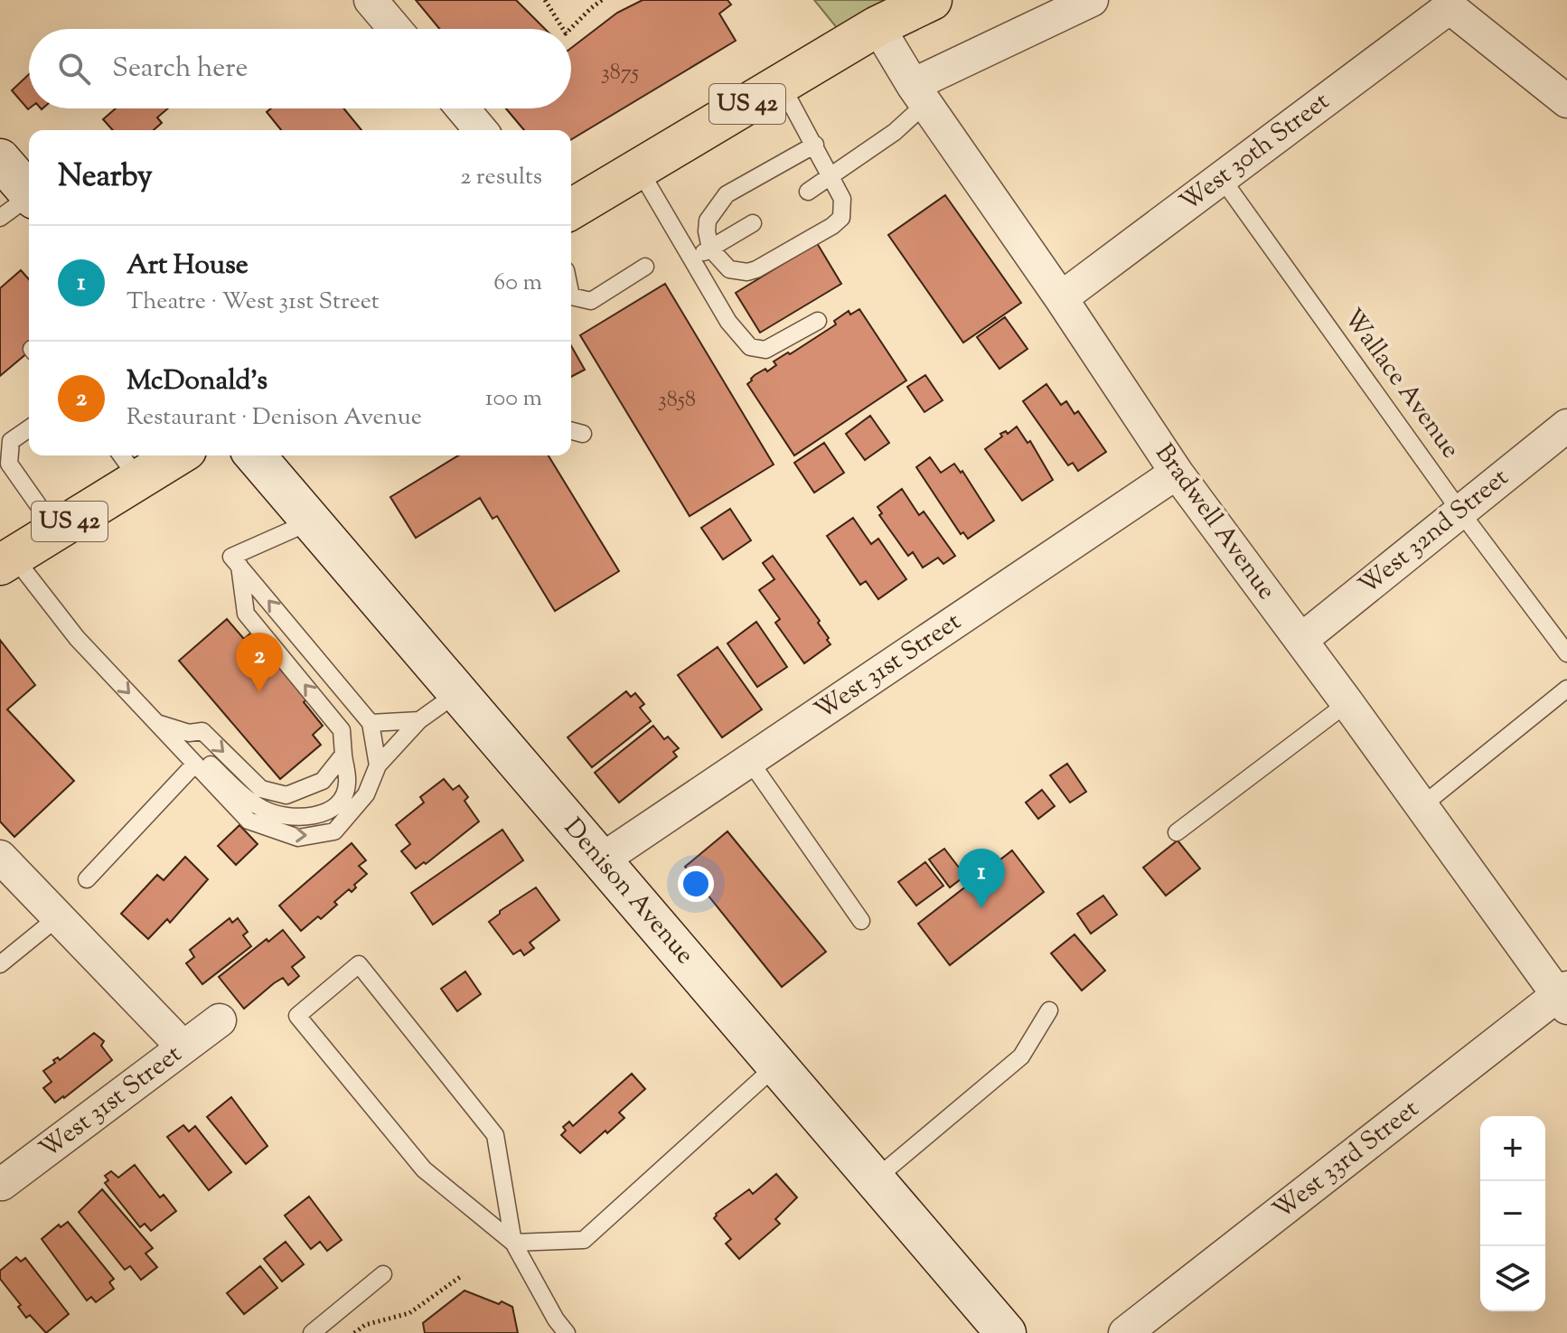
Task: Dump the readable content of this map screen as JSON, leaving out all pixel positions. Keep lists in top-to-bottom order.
{
  "streets": {
    "main road": ["US 42", "Denison Avenue"],
    "street": [
      "West 30th Street",
      "Bradwell Avenue",
      "West 32nd Street",
      "West 31st Street",
      "West 33rd Street"
    ],
    "lane": ["Wallace Avenue"]
  },
  "crossings": [
    ["US 42", "Bradwell Avenue"],
    ["West 30th Street", "Wallace Avenue"],
    ["West 30th Street", "Bradwell Avenue"],
    ["Wallace Avenue", "West 32nd Street"],
    ["Bradwell Avenue", "West 32nd Street"],
    ["Bradwell Avenue", "West 31st Street"],
    ["Bradwell Avenue", "West 33rd Street"],
    ["West 31st Street", "Denison Avenue"]
  ],
  "house_numbers": ["3875", "3858"],
  "page": {
    "search": "Search here",
    "heading": ["Nearby", "2 results"],
    "list": [
      {
        "mark": "1",
        "name": "Art House",
        "note": "Theatre · West 31st Street",
        "value": "60 m"
      },
      {
        "mark": "2",
        "name": "McDonald's",
        "note": "Restaurant · Denison Avenue",
        "value": "100 m"
      }
    ],
    "pins": ["2", "1"],
    "map_buttons": ["+", "−"]
  }
}
